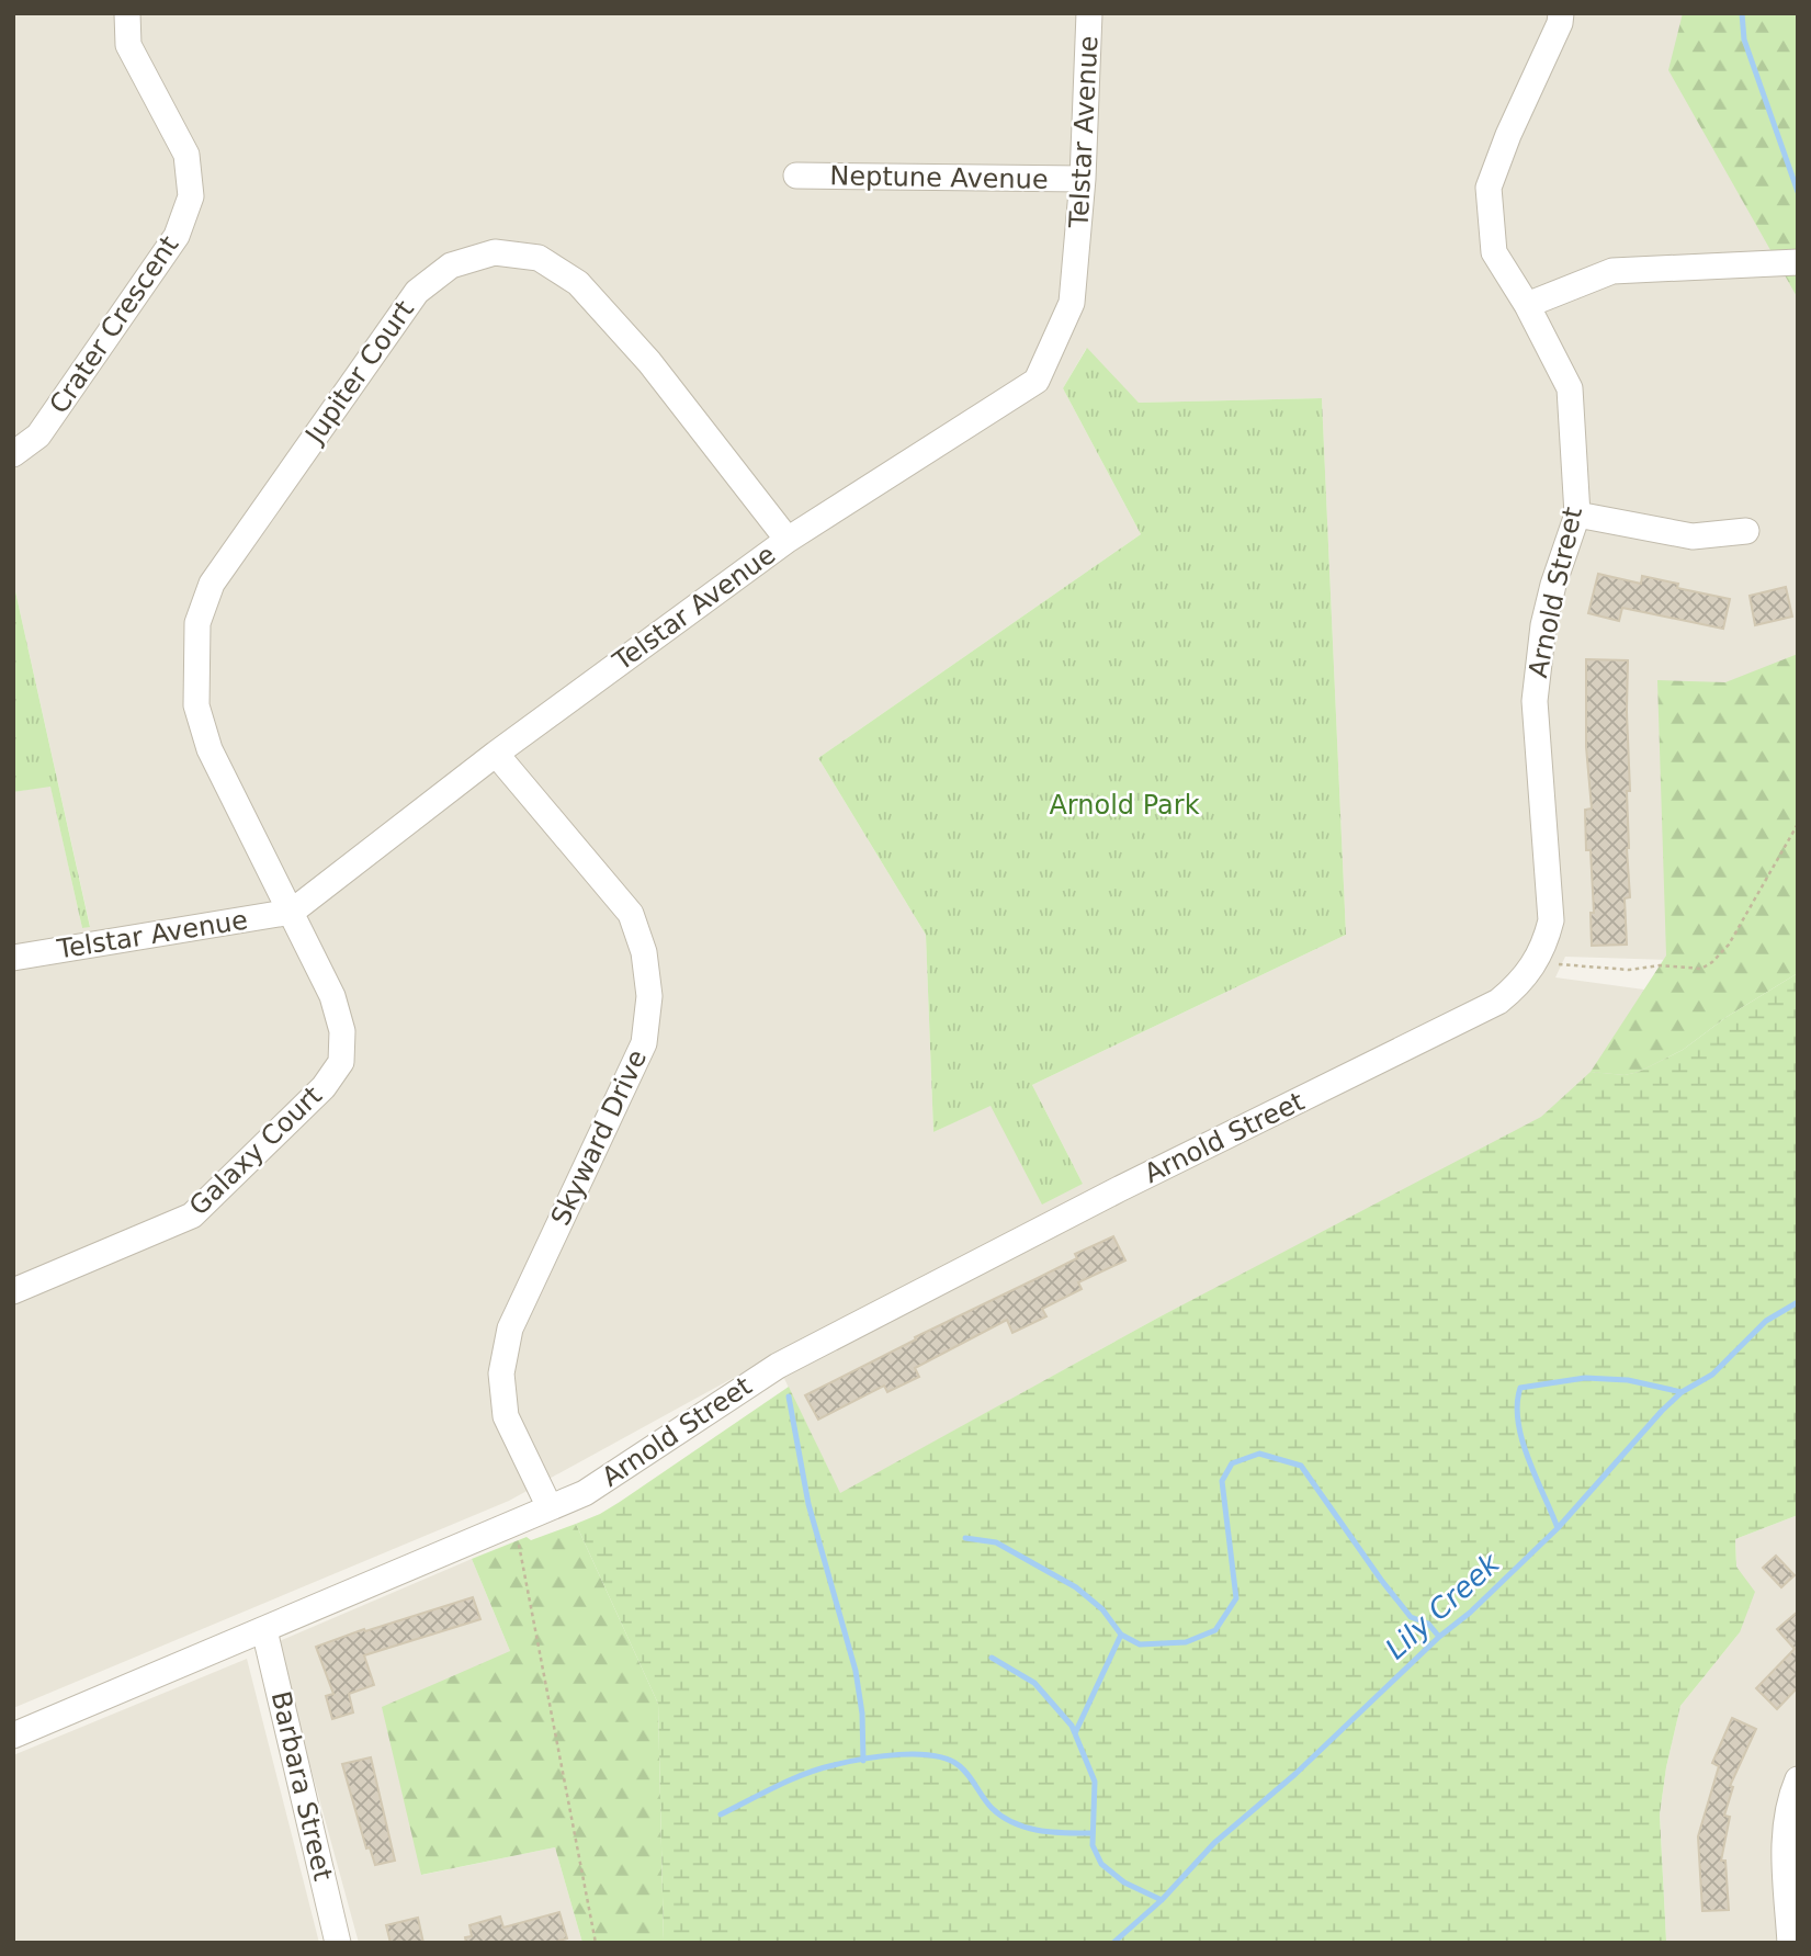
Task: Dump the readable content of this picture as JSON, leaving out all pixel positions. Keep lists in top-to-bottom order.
{
  "streets": {
    "street": [
      "Telstar Avenue",
      "Neptune Avenue",
      "Crater Crescent",
      "Jupiter Court",
      "Arnold Street",
      "Skyward Drive",
      "Galaxy Court",
      "Barbara Street"
    ]
  },
  "crossings": [
    ["Telstar Avenue", "Neptune Avenue"],
    ["Telstar Avenue", "Jupiter Court"],
    ["Telstar Avenue", "Skyward Drive"],
    ["Telstar Avenue", "Galaxy Court"],
    ["Jupiter Court", "Galaxy Court"],
    ["Arnold Street", "Skyward Drive"],
    ["Arnold Street", "Barbara Street"]
  ],
  "water": ["Lily Creek"],
  "parks": ["Arnold Park"]
}
